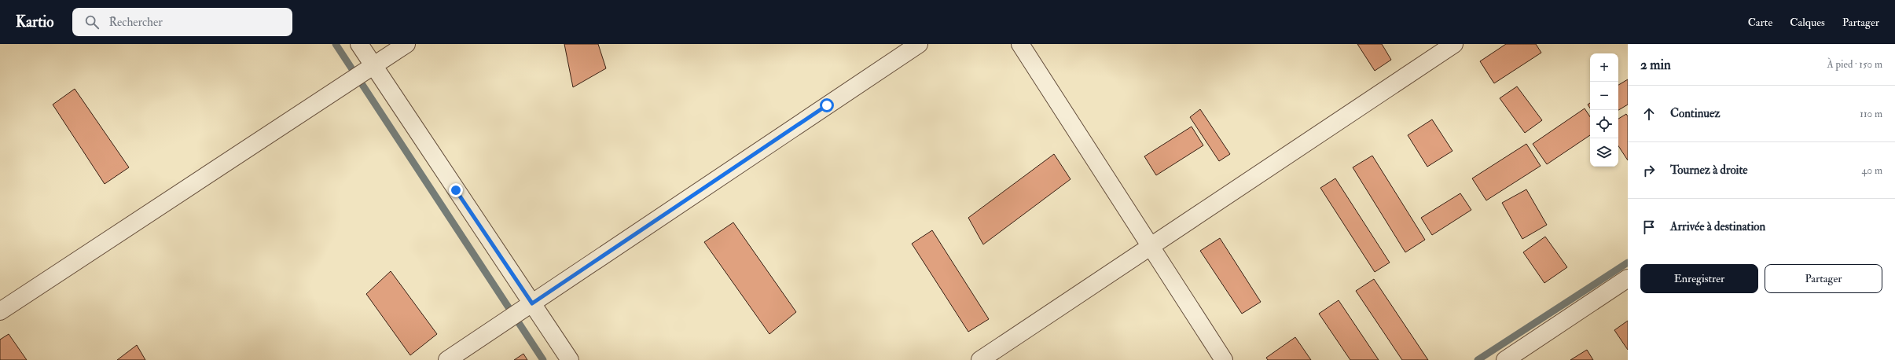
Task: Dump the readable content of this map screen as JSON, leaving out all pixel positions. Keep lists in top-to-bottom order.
{
  "page": {
    "header": "Kartio",
    "search": "Rechercher",
    "nav": ["Carte", "Calques", "Partager"],
    "heading": ["2 min", "À pied · 150 m"],
    "map_buttons": ["+", "−"],
    "list": [
      ["Continuez", "110 m"],
      ["Tournez à droite", "40 m"],
      "Arrivée à destination"
    ],
    "buttons": ["Enregistrer", "Partager"]
  }
}
